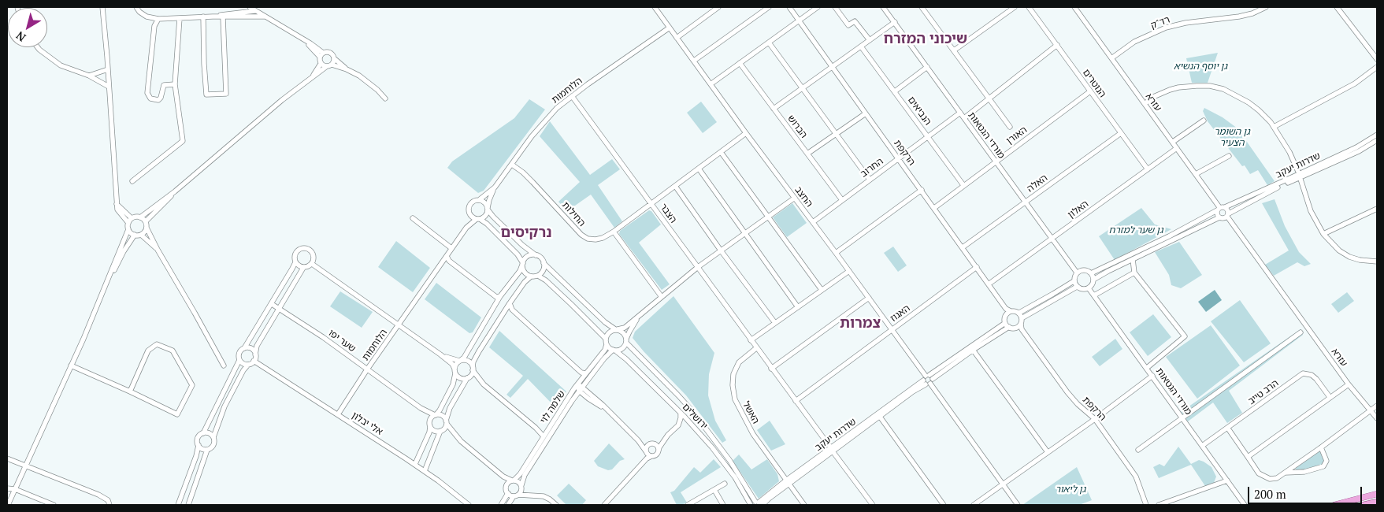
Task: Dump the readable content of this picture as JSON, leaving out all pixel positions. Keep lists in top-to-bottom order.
{
  "streets": {
    "street": [
      "רד\"ק",
      "הנוטרים",
      "הלוחמות",
      "עזרא",
      "הנביאים",
      "הברוש",
      "מורדי הגטאות",
      "האורן",
      "הרקפת",
      "שדרות יעקב",
      "החרוב",
      "האלה",
      "החצב",
      "האלון",
      "הצבר",
      "החילות",
      "האגוז",
      "שער יפו",
      "הרב טייב",
      "שלמה לוי",
      "האשל",
      "ירושלים",
      "אלי יבלון"
    ]
  },
  "crossings": [
    ["רד\"ק", "עזרא"],
    ["הנוטרים", "האורן"],
    ["הנוטרים", "האלה"],
    ["הנוטרים", "האלון"],
    ["הלוחמות", "החצב"],
    ["הלוחמות", "הצבר"],
    ["הלוחמות", "החילות"],
    ["הלוחמות", "שער יפו"],
    ["הלוחמות", "אלי יבלון"],
    ["עזרא", "שדרות יעקב"],
    ["עזרא", "האלון"],
    ["הנביאים", "האורן"],
    ["הנביאים", "החרוב"],
    ["הברוש", "החרוב"],
    ["מורדי הגטאות", "האורן"],
    ["מורדי הגטאות", "שדרות יעקב"],
    ["מורדי הגטאות", "החרוב"],
    ["מורדי הגטאות", "האלה"],
    ["מורדי הגטאות", "האלון"],
    ["מורדי הגטאות", "הרב טייב"],
    ["האורן", "הרקפת"],
    ["הרקפת", "שדרות יעקב"],
    ["הרקפת", "החרוב"],
    ["הרקפת", "האלה"],
    ["הרקפת", "האלון"],
    ["הרקפת", "האגוז"],
    ["שדרות יעקב", "החצב"],
    ["שדרות יעקב", "הצבר"],
    ["שדרות יעקב", "האשל"],
    ["שדרות יעקב", "ירושלים"],
    ["החרוב", "החצב"],
    ["החצב", "החילות"],
    ["החצב", "האגוז"],
    ["הצבר", "החילות"],
    ["הצבר", "האגוז"],
    ["הצבר", "האשל"],
    ["שלמה לוי", "ירושלים"]
  ],
  "districts": ["שיכוני המזרח", "נרקיסים", "צמרות"],
  "parks": [
    "גן יוסף הנשיא",
    "גן השומר הצעיר",
    "גן שער למזרח",
    "גן ליאור"
  ],
  "scale_bar": "200 m",
  "north": "bottom left"
}
